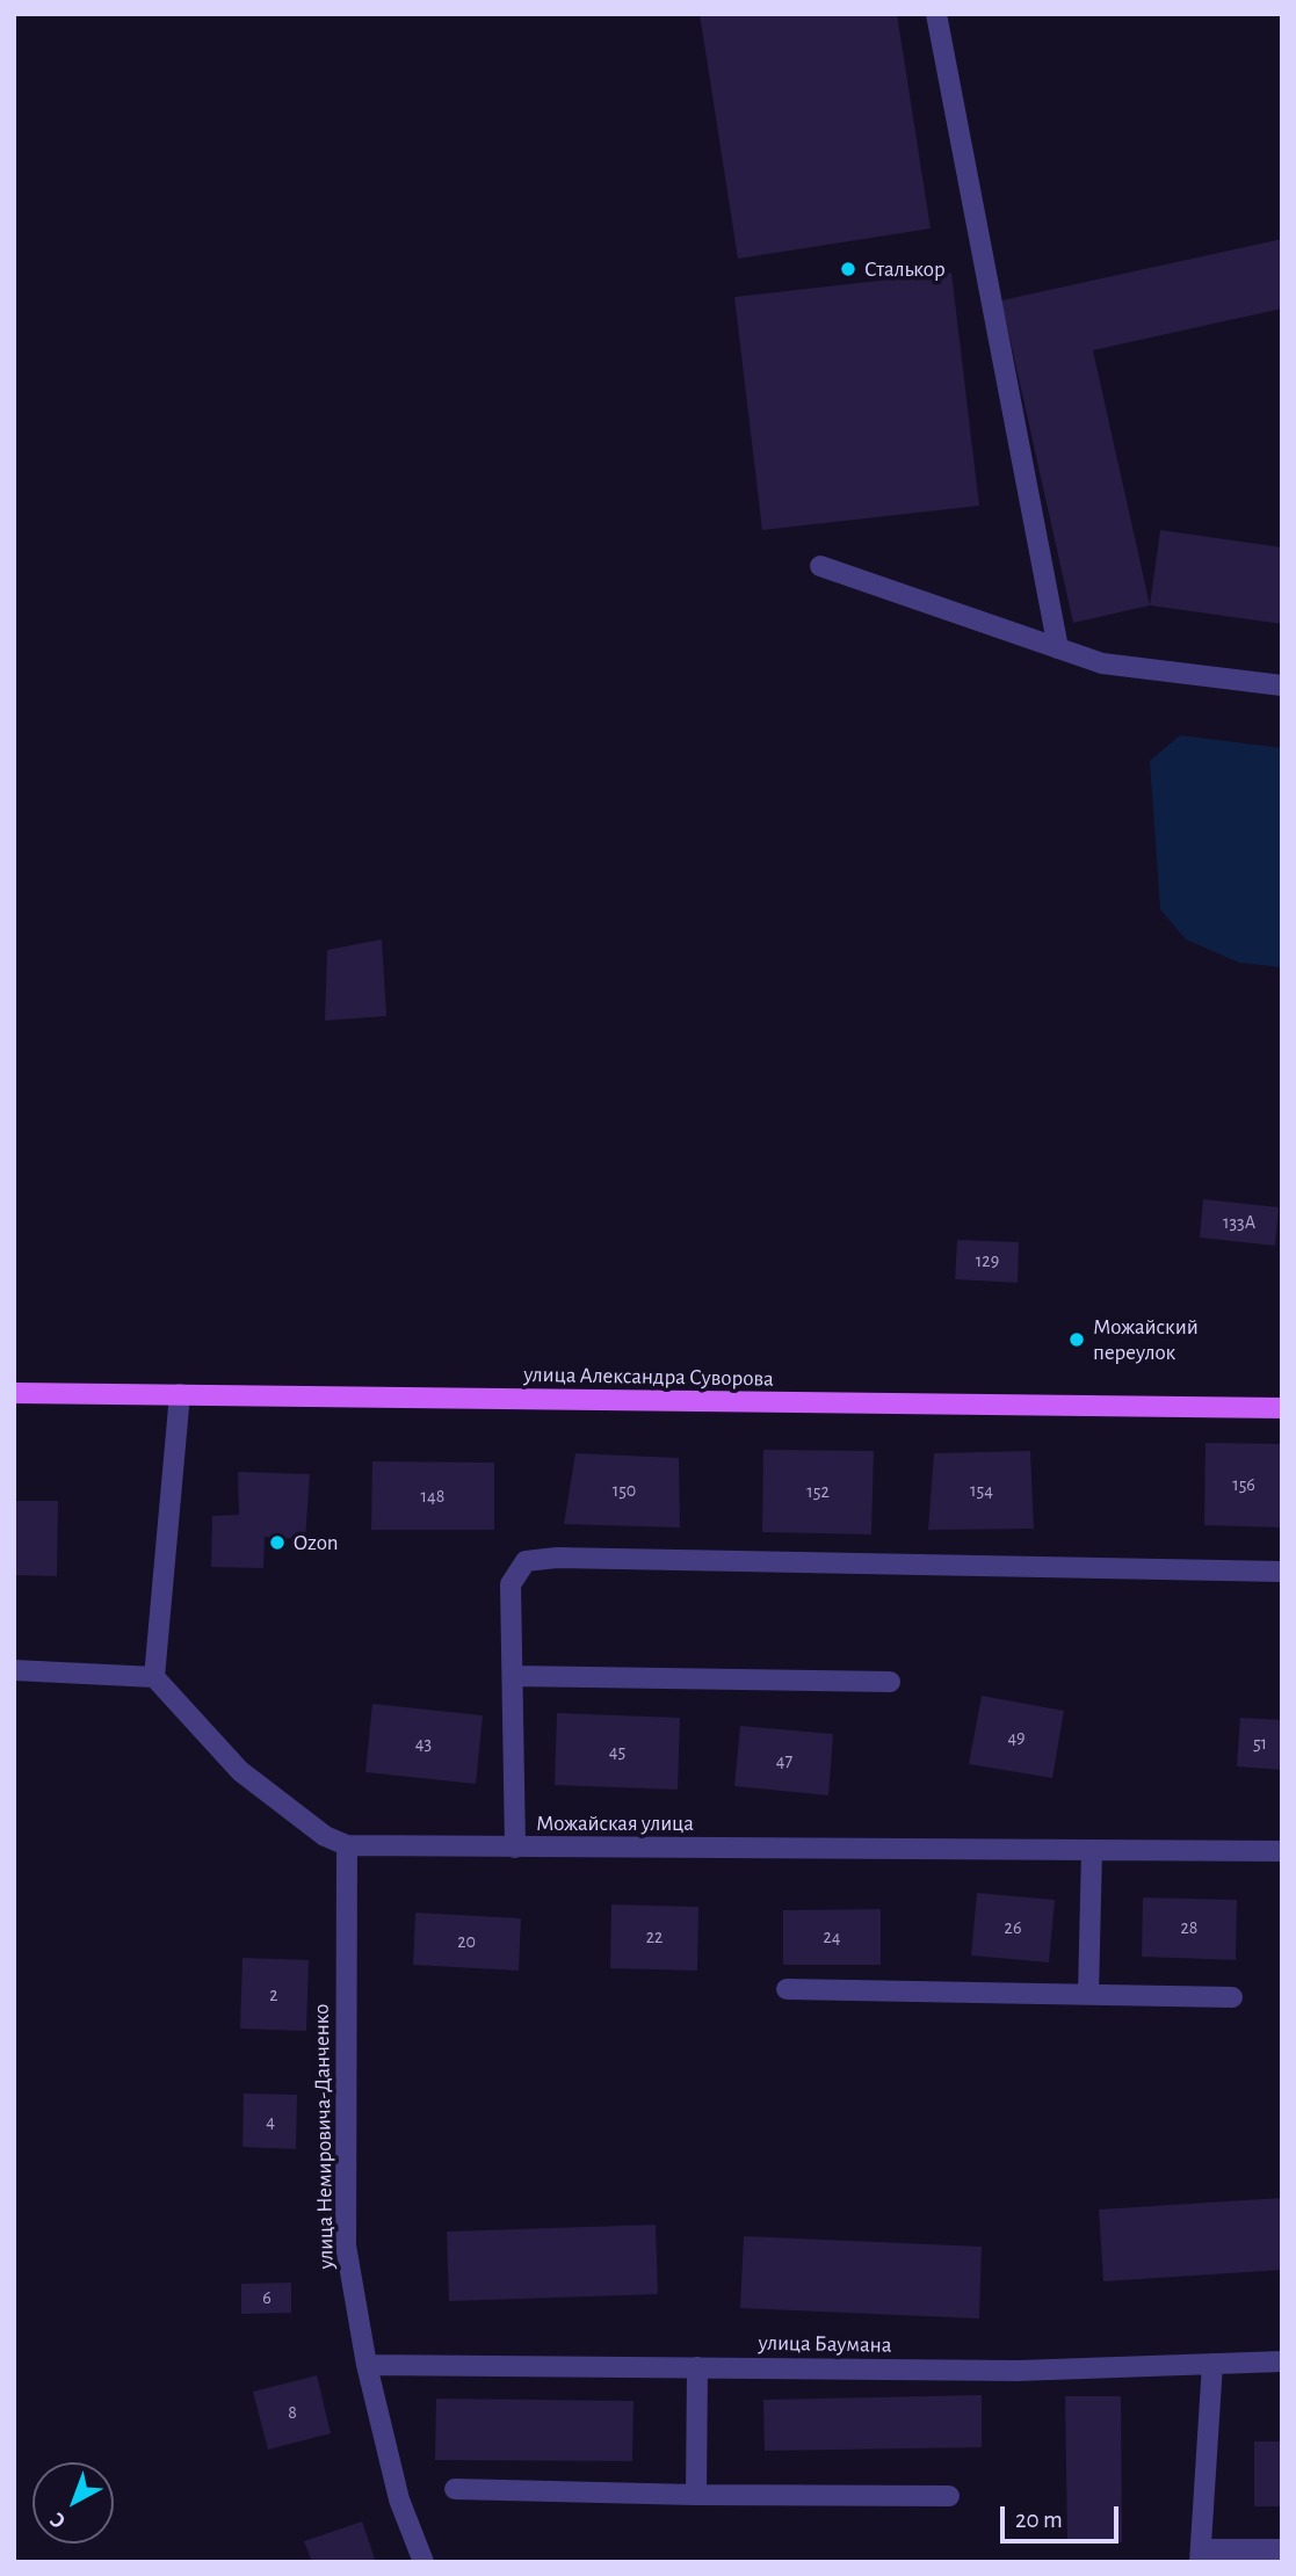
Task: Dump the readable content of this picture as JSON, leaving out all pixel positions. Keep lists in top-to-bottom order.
{
  "streets": {
    "main road": ["улица Александра Суворова"],
    "street": ["Можайская улица", "улица Немировича-Данченко", "улица Баумана"]
  },
  "crossings": [
    ["Можайская улица", "улица Немировича-Данченко"],
    ["улица Немировича-Данченко", "улица Баумана"]
  ],
  "places": ["Сталькор", "Можайский переулок", "Ozon"],
  "house_numbers": [
    "133А",
    "129",
    "156",
    "150",
    "154",
    "152",
    "148",
    "49",
    "43",
    "51",
    "45",
    "47",
    "26",
    "28",
    "22",
    "24",
    "20",
    "2",
    "4",
    "6",
    "8"
  ],
  "scale_bar": "20 m",
  "north": "bottom left"
}
